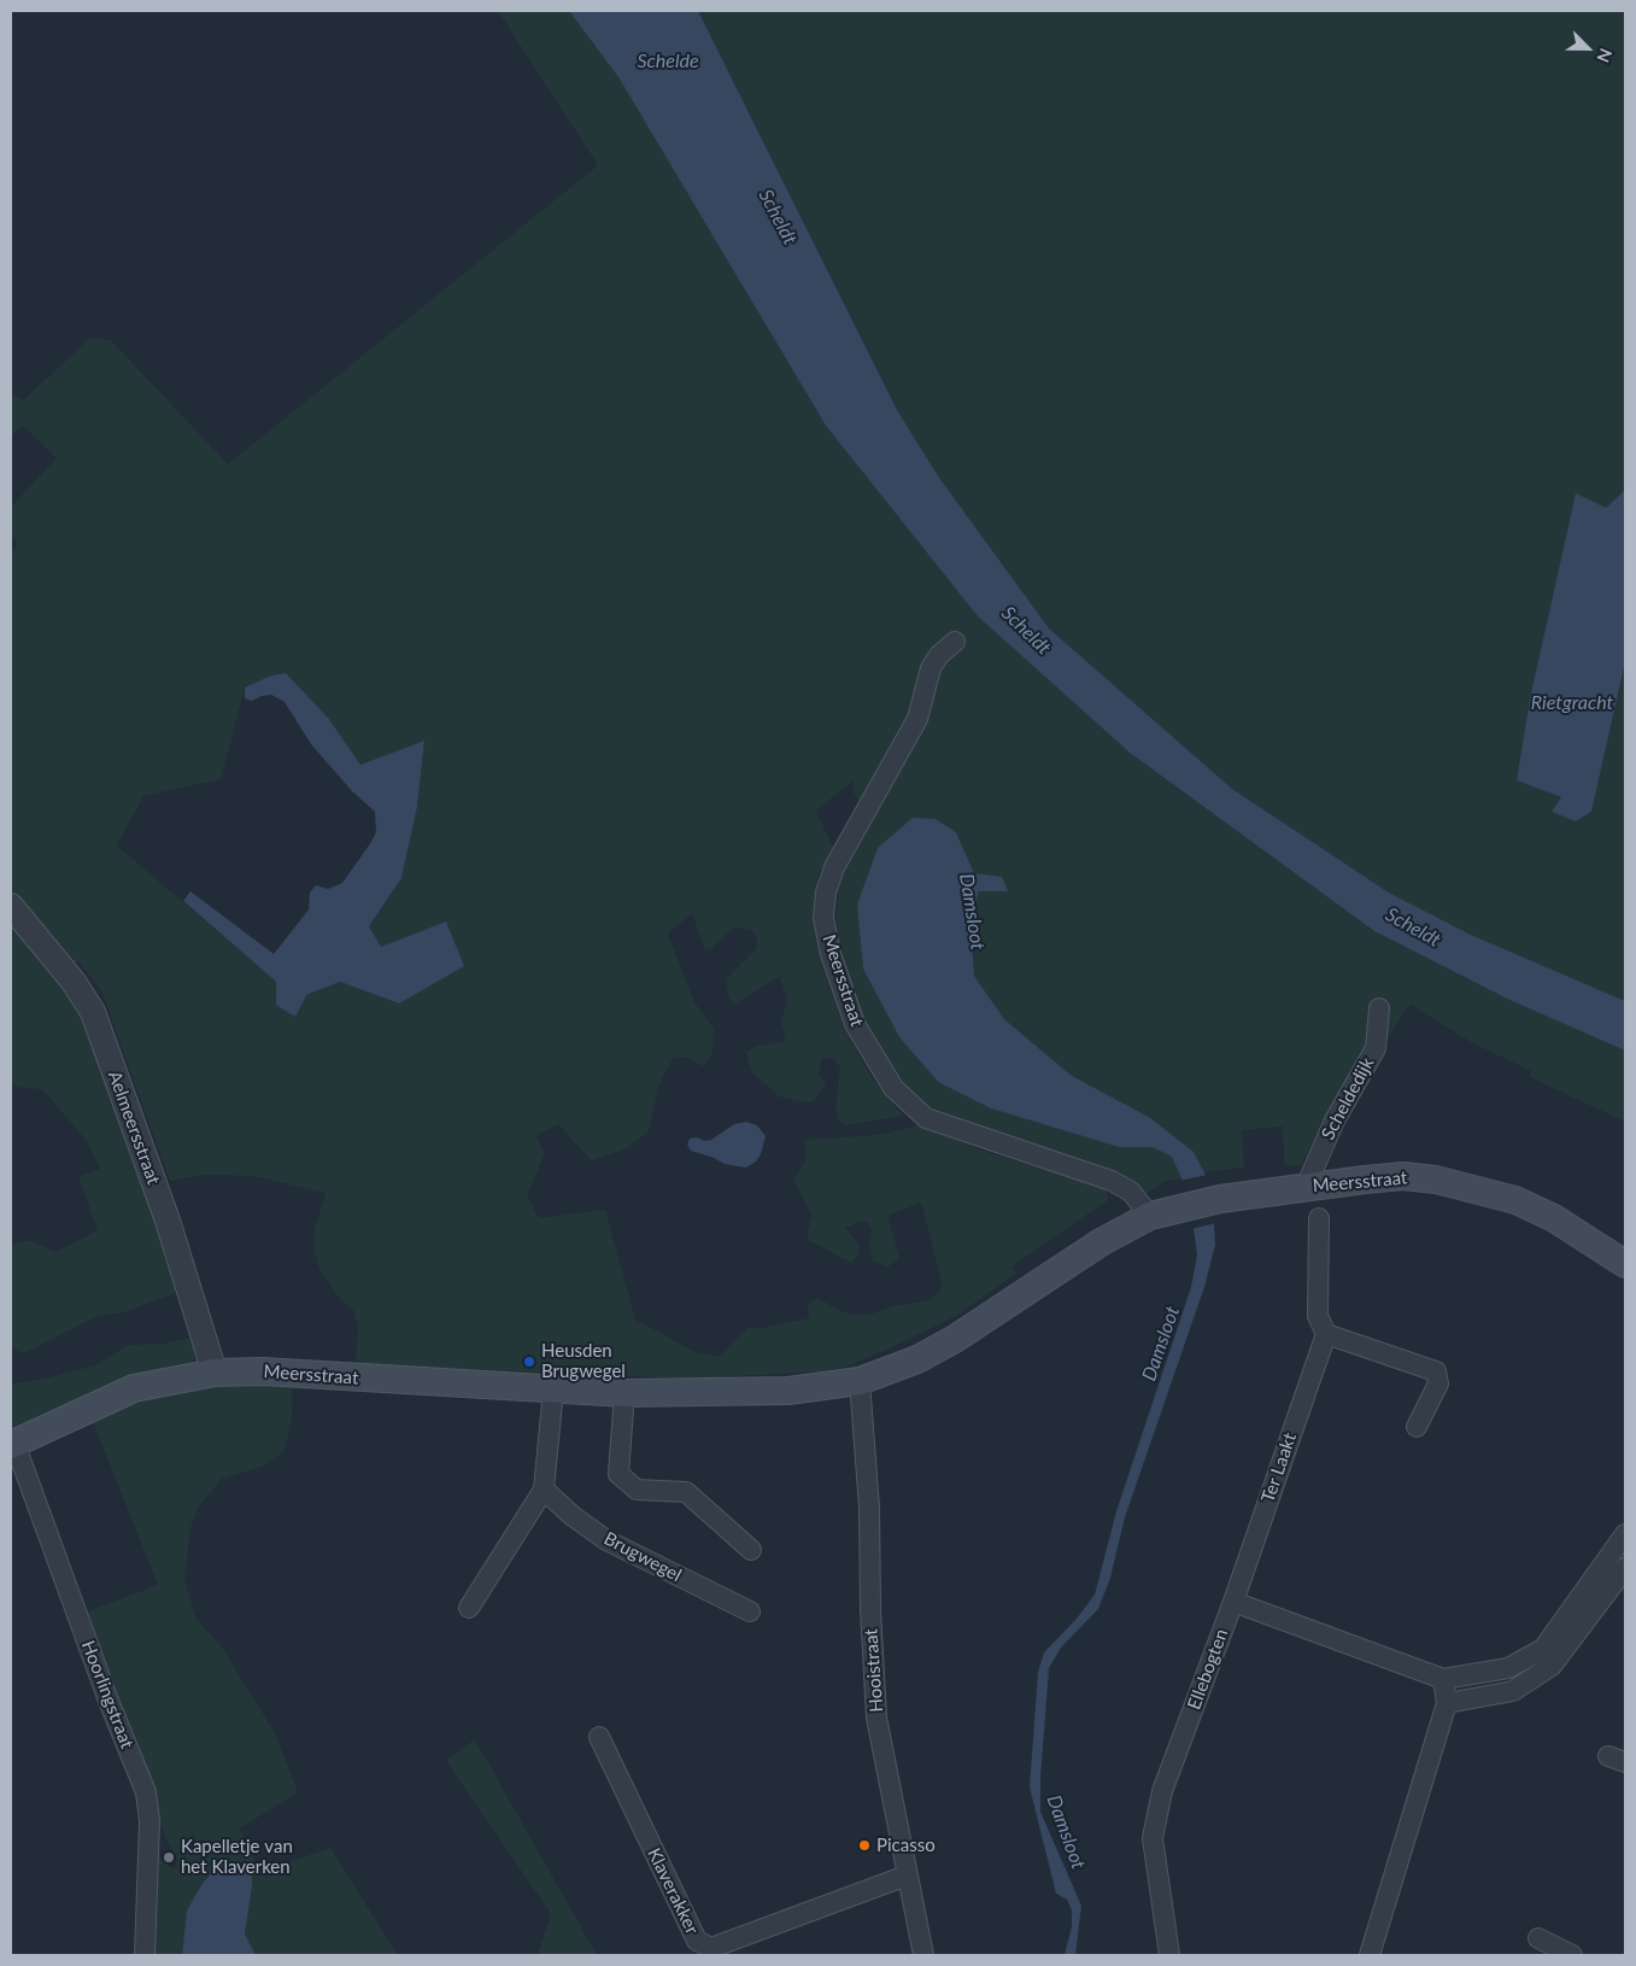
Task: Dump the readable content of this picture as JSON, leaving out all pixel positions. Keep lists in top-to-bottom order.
{
  "streets": {
    "main road": ["Meersstraat"],
    "street": [
      "Scheldedijk",
      "Aelmeersstraat",
      "Ter Laakt",
      "Brugwegel",
      "Ellebogten",
      "Hooistraat",
      "Hoorlingstraat",
      "Klaverakker"
    ]
  },
  "crossings": [
    ["Meersstraat", "Scheldedijk"],
    ["Meersstraat", "Aelmeersstraat"],
    ["Meersstraat", "Hooistraat"],
    ["Meersstraat", "Hoorlingstraat"],
    ["Ter Laakt", "Ellebogten"],
    ["Hooistraat", "Klaverakker"]
  ],
  "water": [
    "Schelde",
    "Scheldt",
    "Rietgracht",
    "Damsloot"
  ],
  "places": ["Heusden Brugwegel", "Picasso", "Kapelletje van het Klaverken"],
  "north": "bottom right"
}
